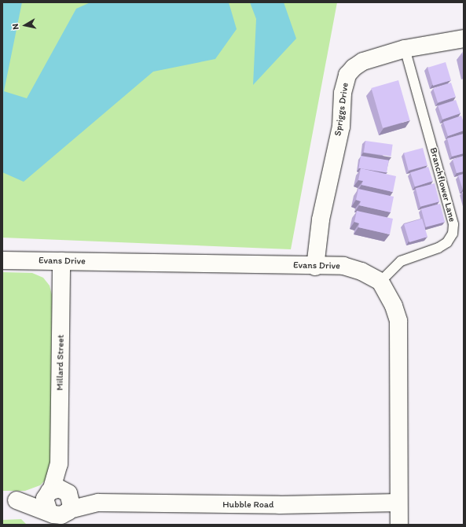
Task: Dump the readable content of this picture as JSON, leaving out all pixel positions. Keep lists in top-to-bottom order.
{
  "streets": {
    "street": [
      "Spriggs Drive",
      "Evans Drive",
      "Millard Street",
      "Hubble Road"
    ],
    "lane": ["Branchflower Lane"]
  },
  "crossings": [
    ["Spriggs Drive", "Branchflower Lane"],
    ["Spriggs Drive", "Evans Drive"],
    ["Branchflower Lane", "Evans Drive"],
    ["Evans Drive", "Millard Street"],
    ["Millard Street", "Hubble Road"]
  ],
  "north": "left"
}
